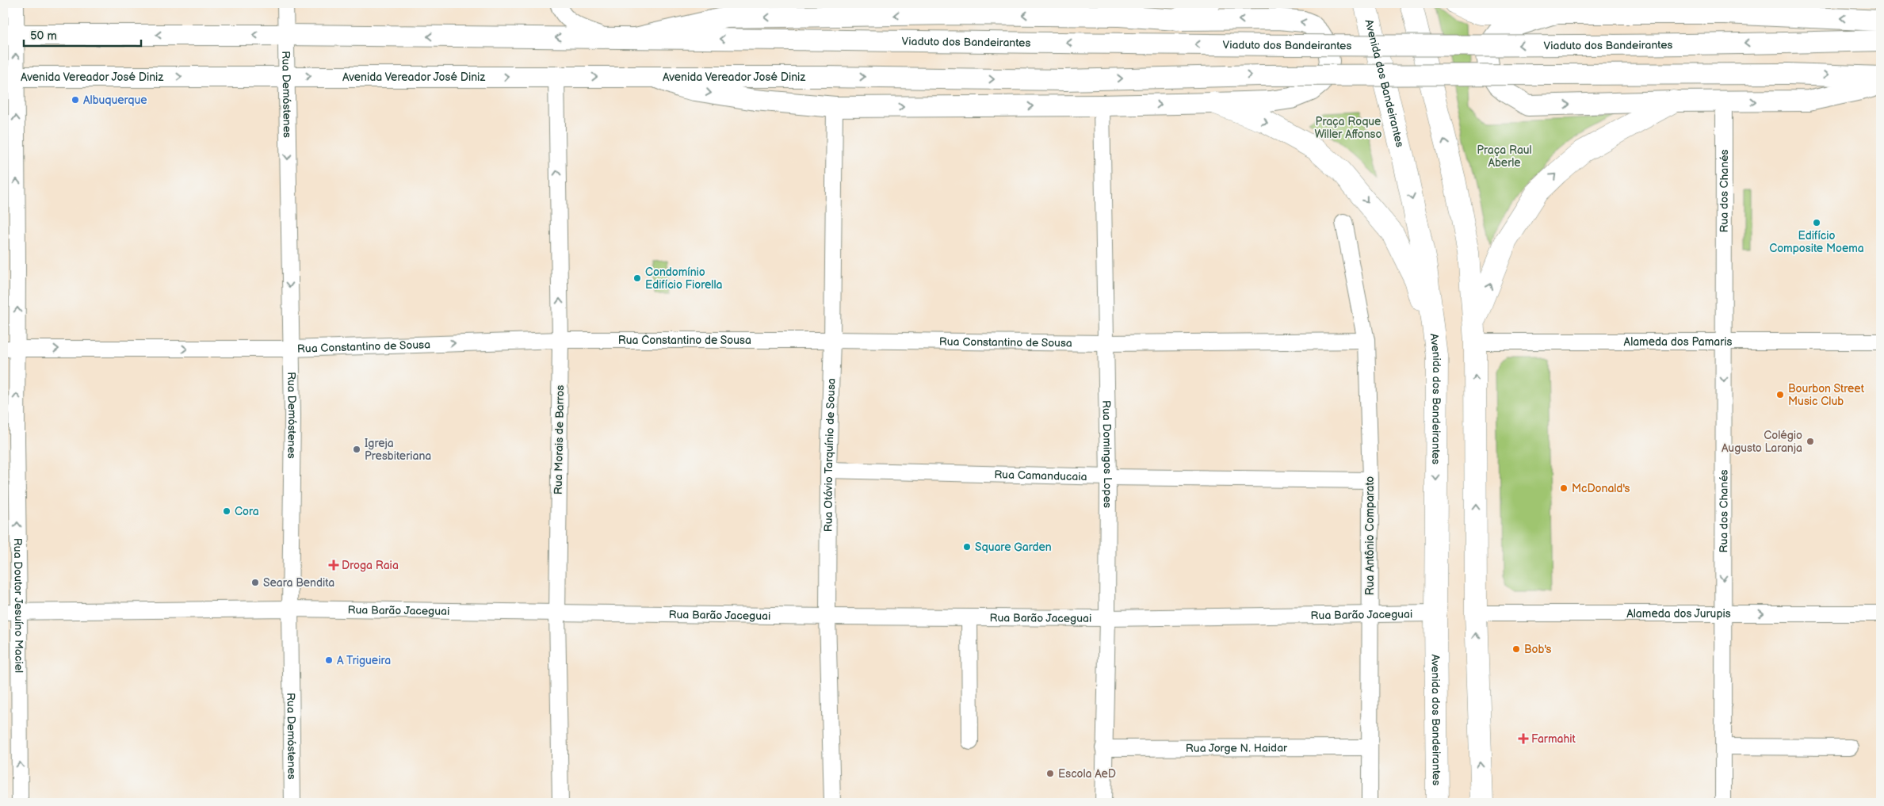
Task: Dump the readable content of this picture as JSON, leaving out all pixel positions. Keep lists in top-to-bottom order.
{
  "streets": {
    "highway": ["Avenida dos Bandeirantes"],
    "main road": ["Viaduto dos Bandeirantes", "Avenida Vereador José Diniz"],
    "street": [
      "Rua Demóstenes",
      "Rua dos Chanés",
      "Rua Constantino de Sousa",
      "Alameda dos Pamaris",
      "Rua Morais de Barros",
      "Rua Domingos Lopes",
      "Rua Otávio Tarquínio de Sousa",
      "Rua Camanducaia",
      "Rua Antônio Comparato",
      "Rua Doutor Jesuíno Maciel",
      "Rua Barão Jaceguai",
      "Alameda dos Jurupis",
      "Rua Jorge N. Haidar"
    ]
  },
  "crossings": [
    ["Avenida Vereador José Diniz", "Rua Demóstenes"],
    ["Avenida Vereador José Diniz", "Rua Morais de Barros"],
    ["Avenida Vereador José Diniz", "Rua Doutor Jesuíno Maciel"],
    ["Avenida dos Bandeirantes", "Rua Barão Jaceguai"],
    ["Rua Demóstenes", "Rua Constantino de Sousa"],
    ["Rua Demóstenes", "Rua Barão Jaceguai"],
    ["Rua dos Chanés", "Alameda dos Pamaris"],
    ["Rua dos Chanés", "Alameda dos Jurupis"],
    ["Rua Constantino de Sousa", "Rua Morais de Barros"],
    ["Rua Constantino de Sousa", "Rua Domingos Lopes"],
    ["Rua Constantino de Sousa", "Rua Otávio Tarquínio de Sousa"],
    ["Rua Constantino de Sousa", "Rua Antônio Comparato"],
    ["Rua Constantino de Sousa", "Rua Doutor Jesuíno Maciel"],
    ["Rua Morais de Barros", "Rua Barão Jaceguai"],
    ["Rua Domingos Lopes", "Rua Camanducaia"],
    ["Rua Domingos Lopes", "Rua Barão Jaceguai"],
    ["Rua Domingos Lopes", "Rua Jorge N. Haidar"],
    ["Rua Otávio Tarquínio de Sousa", "Rua Camanducaia"],
    ["Rua Otávio Tarquínio de Sousa", "Rua Barão Jaceguai"],
    ["Rua Camanducaia", "Rua Antônio Comparato"],
    ["Rua Antônio Comparato", "Rua Barão Jaceguai"],
    ["Rua Antônio Comparato", "Rua Jorge N. Haidar"],
    ["Rua Doutor Jesuíno Maciel", "Rua Barão Jaceguai"]
  ],
  "one_way": [
    "Rua dos Chanés",
    "Rua Constantino de Sousa",
    "Rua Morais de Barros",
    "Rua Doutor Jesuíno Maciel"
  ],
  "parks": ["Praça Roque Willer Affonso", "Praça Raul Aberle"],
  "places": {
    "other": [
      "Albuquerque",
      "Edifício Composite Moema",
      "Condomínio Edifício Fiorella",
      "Bourbon Street Music Club",
      "Colégio Augusto Laranja",
      "Igreja Presbiteriana",
      "McDonald's",
      "Cora",
      "Square Garden",
      "Seara Bendita",
      "Bob's",
      "A Trigueira",
      "Escola AeD"
    ],
    "health": ["Droga Raia", "Farmahit"]
  },
  "scale_bar": "50 m"
}
